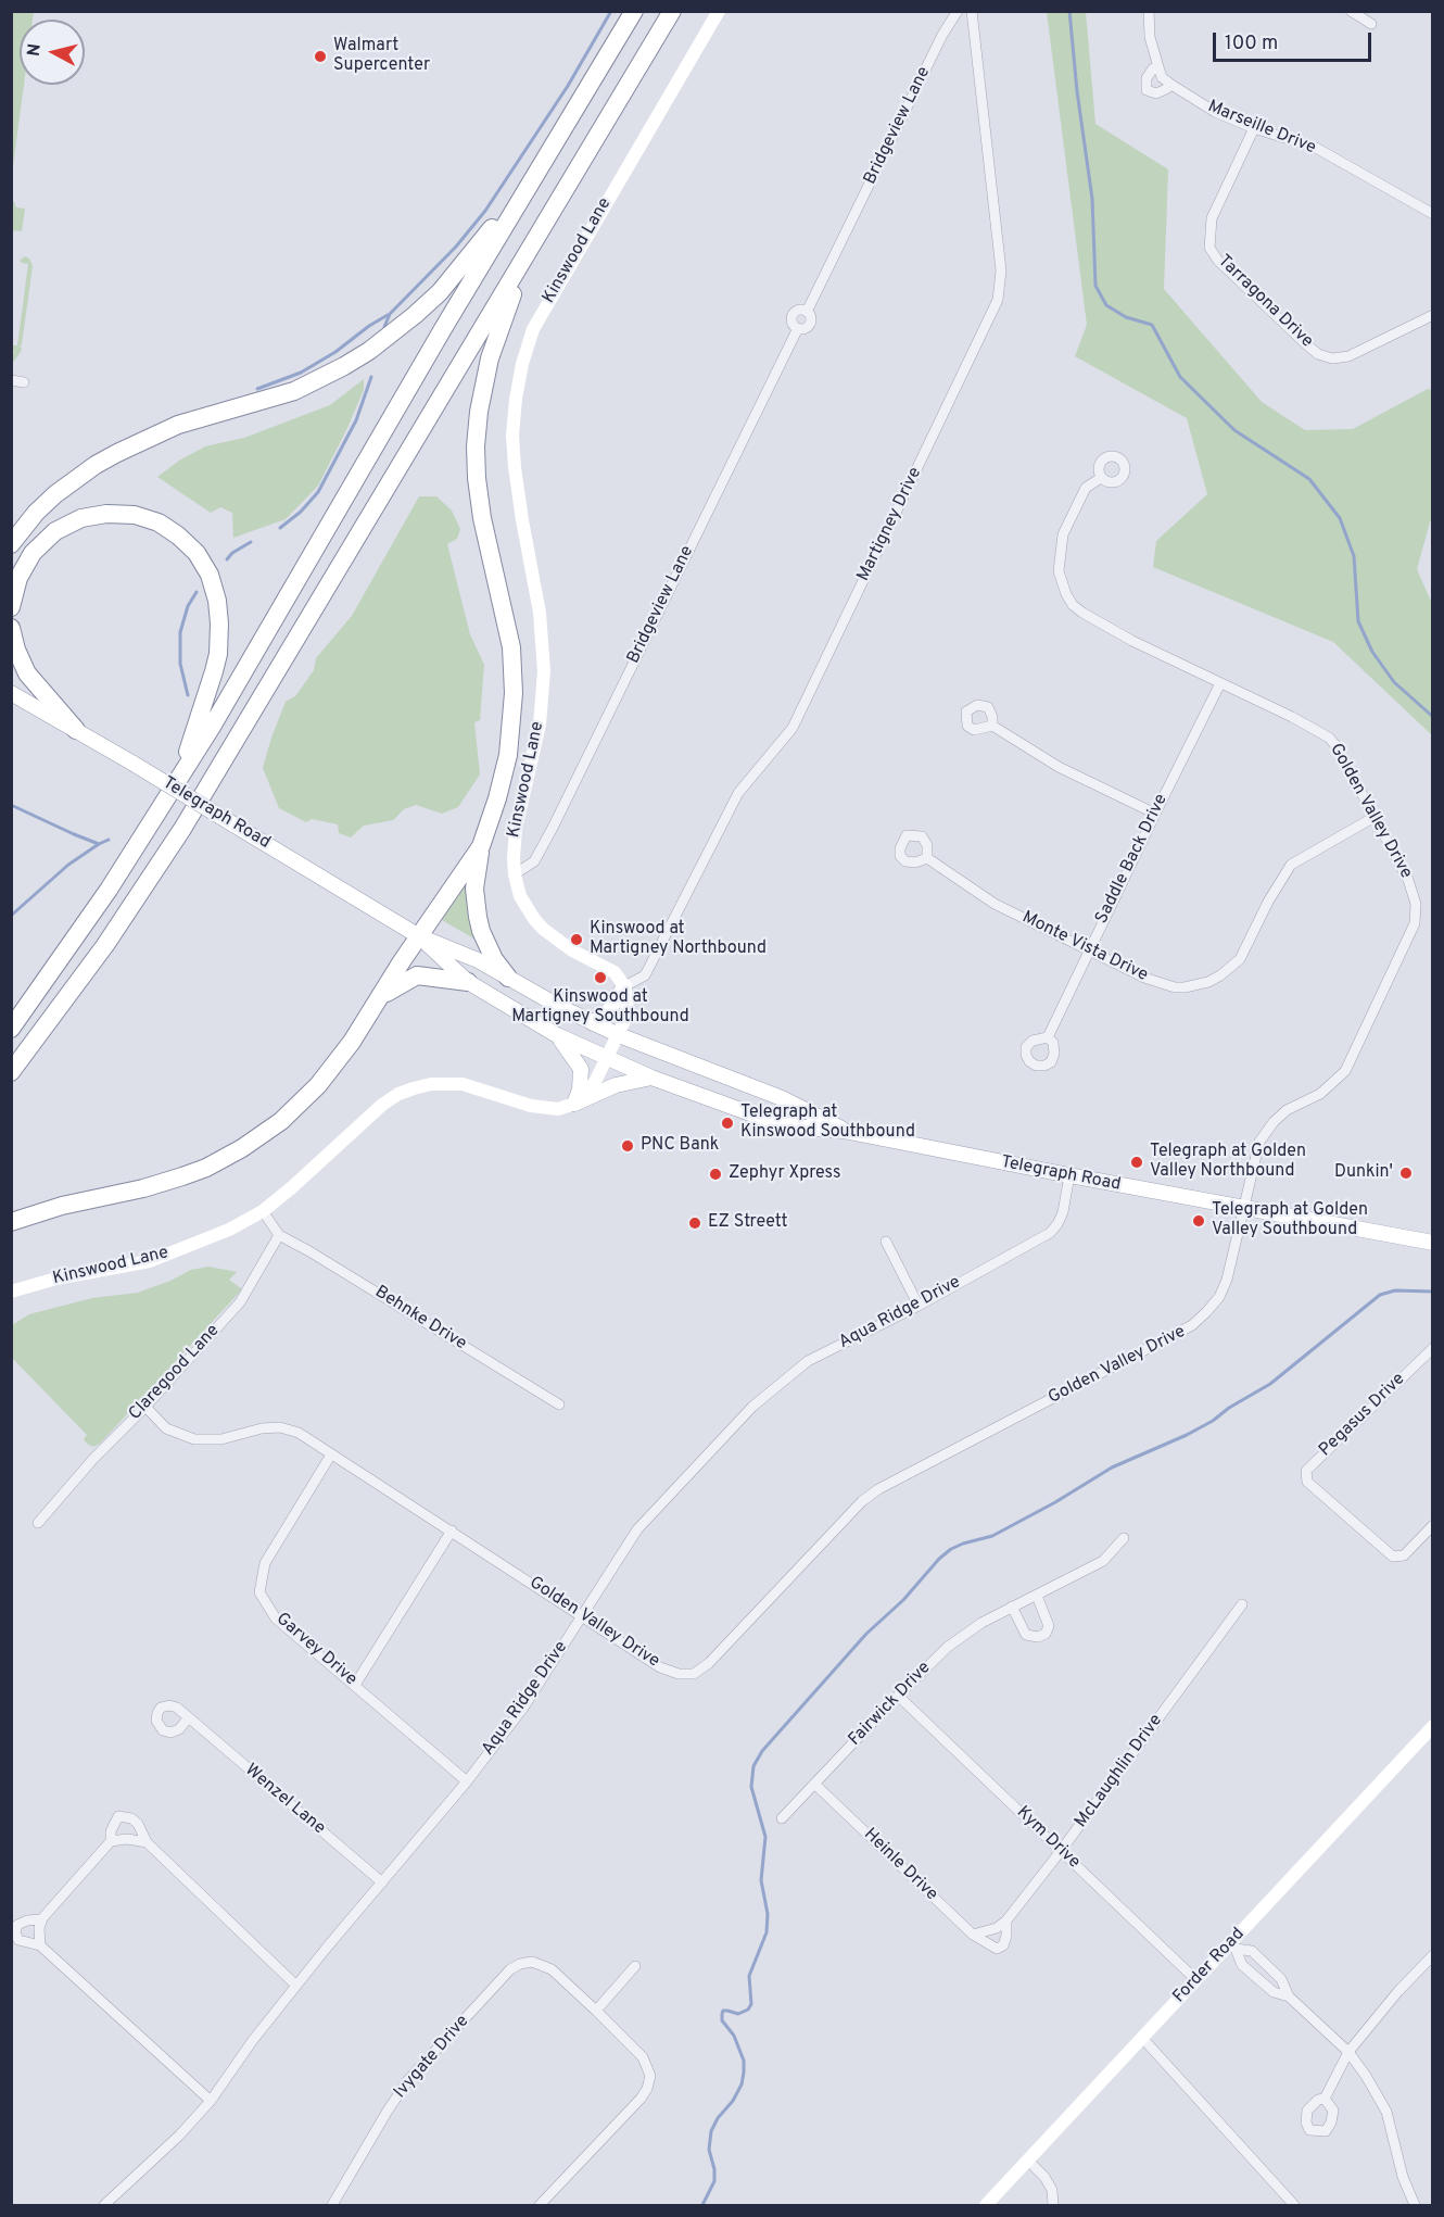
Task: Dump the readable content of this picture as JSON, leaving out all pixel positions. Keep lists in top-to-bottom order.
{
  "streets": {
    "main road": ["Telegraph Road"],
    "street": [
      "Bridgeview Lane",
      "Marseille Drive",
      "Kinswood Lane",
      "Tarragona Drive",
      "Martigney Drive",
      "Golden Valley Drive",
      "Saddle Back Drive",
      "Monte Vista Drive",
      "Aqua Ridge Drive",
      "Behnke Drive",
      "Claregood Lane",
      "Pegasus Drive",
      "Garvey Drive",
      "Fairwick Drive",
      "McLaughlin Drive",
      "Wenzel Lane",
      "Kym Drive",
      "Heinle Drive",
      "Forder Road",
      "Ivygate Drive"
    ]
  },
  "crossings": [
    ["Bridgeview Lane", "Kinswood Lane"],
    ["Marseille Drive", "Tarragona Drive"],
    ["Kinswood Lane", "Martigney Drive"],
    ["Golden Valley Drive", "Telegraph Road"],
    ["Golden Valley Drive", "Saddle Back Drive"],
    ["Golden Valley Drive", "Monte Vista Drive"],
    ["Golden Valley Drive", "Aqua Ridge Drive"],
    ["Golden Valley Drive", "Claregood Lane"],
    ["Golden Valley Drive", "Garvey Drive"],
    ["Telegraph Road", "Aqua Ridge Drive"],
    ["Saddle Back Drive", "Monte Vista Drive"],
    ["Aqua Ridge Drive", "Garvey Drive"],
    ["Aqua Ridge Drive", "Wenzel Lane"],
    ["Behnke Drive", "Claregood Lane"],
    ["Fairwick Drive", "Kym Drive"],
    ["Fairwick Drive", "Heinle Drive"],
    ["McLaughlin Drive", "Kym Drive"],
    ["McLaughlin Drive", "Heinle Drive"],
    ["Kym Drive", "Forder Road"]
  ],
  "places": [
    "Walmart Supercenter",
    "Kinswood at Martigney Northbound",
    "Kinswood at Martigney Southbound",
    "Telegraph at Kinswood Southbound",
    "PNC Bank",
    "Telegraph at Golden Valley Northbound",
    "Dunkin'",
    "Zephyr Xpress",
    "Telegraph at Golden Valley Southbound",
    "EZ Streett"
  ],
  "scale_bar": "100 m",
  "north": "left"
}
